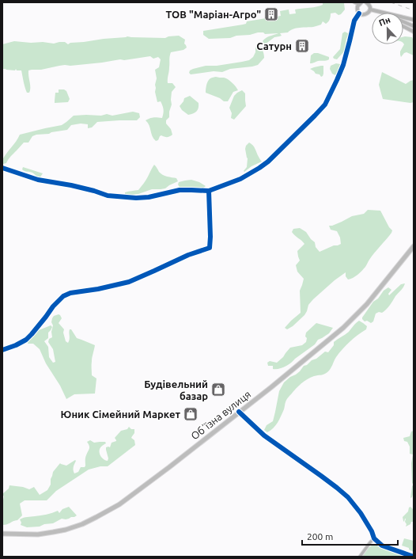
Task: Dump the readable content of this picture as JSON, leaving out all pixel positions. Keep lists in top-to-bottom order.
{
  "streets": {
    "highway": ["Обʼїзна вулиця"]
  },
  "places": {
    "building": ["ТОВ \"Маріан-Агро\"", "Сатурн"],
    "shop": ["Будівельний базар", "Юник Сімейний Маркет"]
  },
  "scale_bar": "200 m",
  "north": "top"
}
